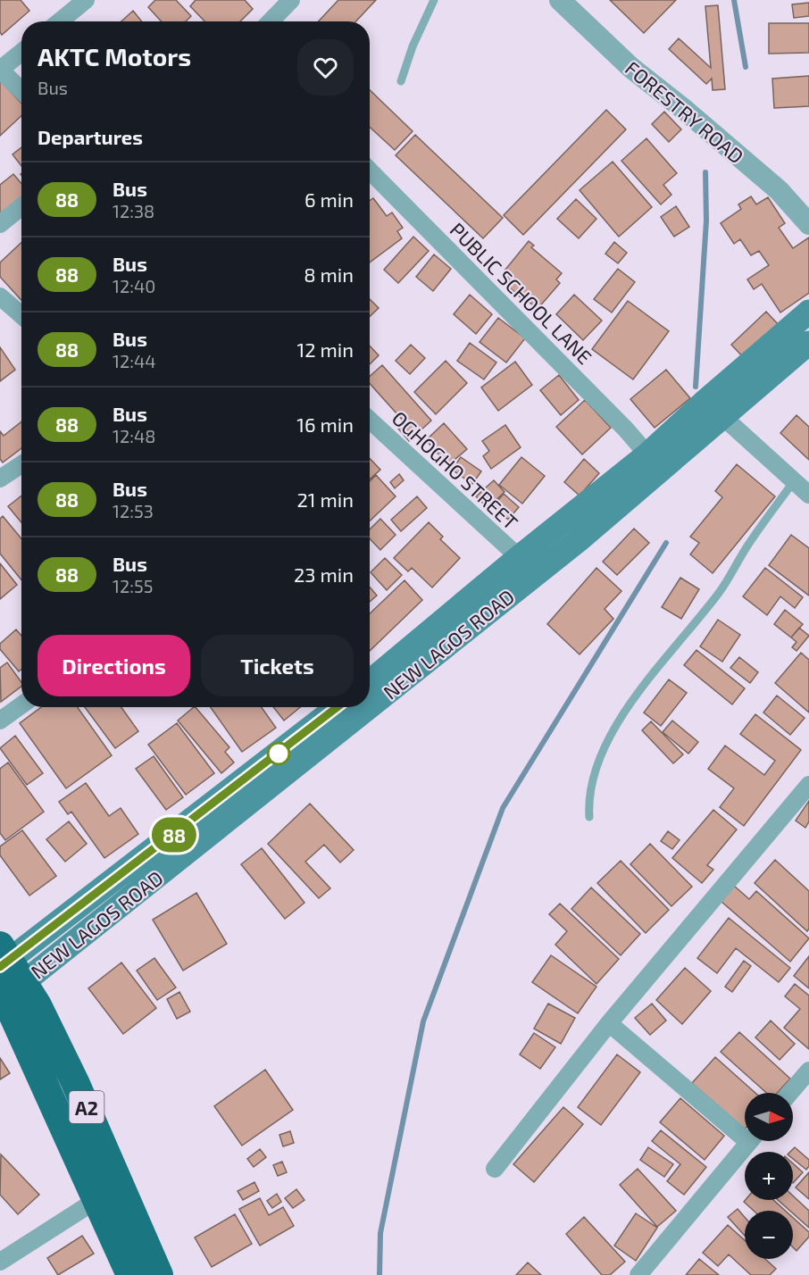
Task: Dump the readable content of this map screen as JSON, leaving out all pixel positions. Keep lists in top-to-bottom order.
{
  "streets": {
    "highway": ["A2"],
    "main road": ["NEW LAGOS ROAD"],
    "street": ["FORESTRY ROAD", "PUBLIC SCHOOL LANE", "OGHOGHO STREET"]
  },
  "crossings": [
    ["PUBLIC SCHOOL LANE", "NEW LAGOS ROAD"],
    ["OGHOGHO STREET", "NEW LAGOS ROAD"],
    ["NEW LAGOS ROAD", "A2"]
  ],
  "lines": ["bus line 88"],
  "north": "right",
  "page": {
    "on_map": "88",
    "heading": [
      ["AKTC Motors", "Bus"],
      "Departures"
    ],
    "list": [
      {
        "mark": "88",
        "name": "Bus",
        "note": "12:38",
        "value": "6 min"
      },
      {
        "mark": "88",
        "name": "Bus",
        "note": "12:40",
        "value": "8 min"
      },
      {
        "mark": "88",
        "name": "Bus",
        "note": "12:44",
        "value": "12 min"
      },
      {
        "mark": "88",
        "name": "Bus",
        "note": "12:48",
        "value": "16 min"
      },
      {
        "mark": "88",
        "name": "Bus",
        "note": "12:53",
        "value": "21 min"
      },
      {
        "mark": "88",
        "name": "Bus",
        "note": "12:55",
        "value": "23 min"
      }
    ],
    "buttons": ["Directions", "Tickets"],
    "map_buttons": ["+", "−"]
  }
}
